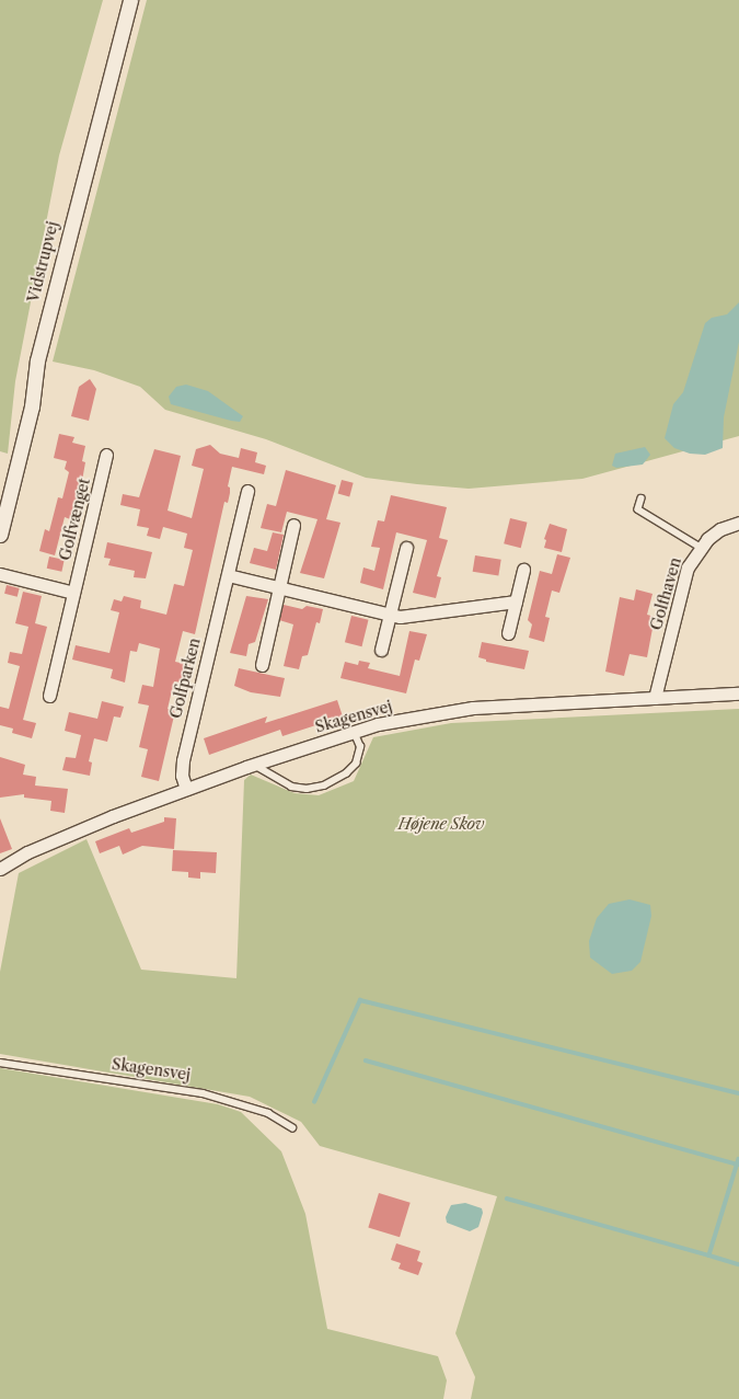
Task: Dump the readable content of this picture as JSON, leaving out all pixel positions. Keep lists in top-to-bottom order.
{
  "streets": {
    "street": [
      "Vidstrupvej",
      "Golfvænget",
      "Golfhaven",
      "Golfparken",
      "Skagensvej"
    ]
  },
  "crossings": [
    ["Golfhaven", "Skagensvej"],
    ["Golfparken", "Skagensvej"]
  ],
  "parks": ["Højene Skov"]
}
